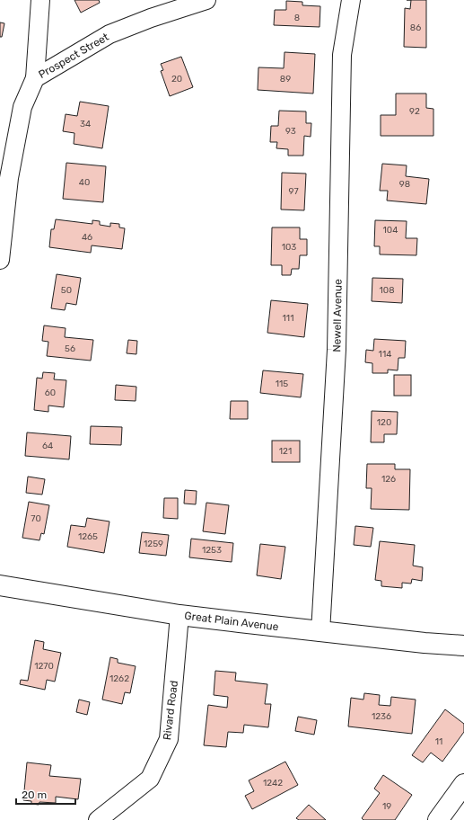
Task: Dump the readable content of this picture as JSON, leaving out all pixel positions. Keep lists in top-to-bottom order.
{
  "streets": {
    "main road": ["Great Plain Avenue"],
    "street": ["Prospect Street", "Newell Avenue", "Rivard Road"]
  },
  "crossings": [
    ["Newell Avenue", "Great Plain Avenue"],
    ["Great Plain Avenue", "Rivard Road"]
  ],
  "house_numbers": [
    "8",
    "86",
    "20",
    "89",
    "92",
    "34",
    "93",
    "40",
    "98",
    "97",
    "104",
    "46",
    "103",
    "50",
    "108",
    "111",
    "56",
    "114",
    "115",
    "60",
    "120",
    "64",
    "121",
    "126",
    "70",
    "1265",
    "1259",
    "1253",
    "1270",
    "1262",
    "1236",
    "11",
    "1242",
    "19"
  ],
  "scale_bar": "20 m"
}
